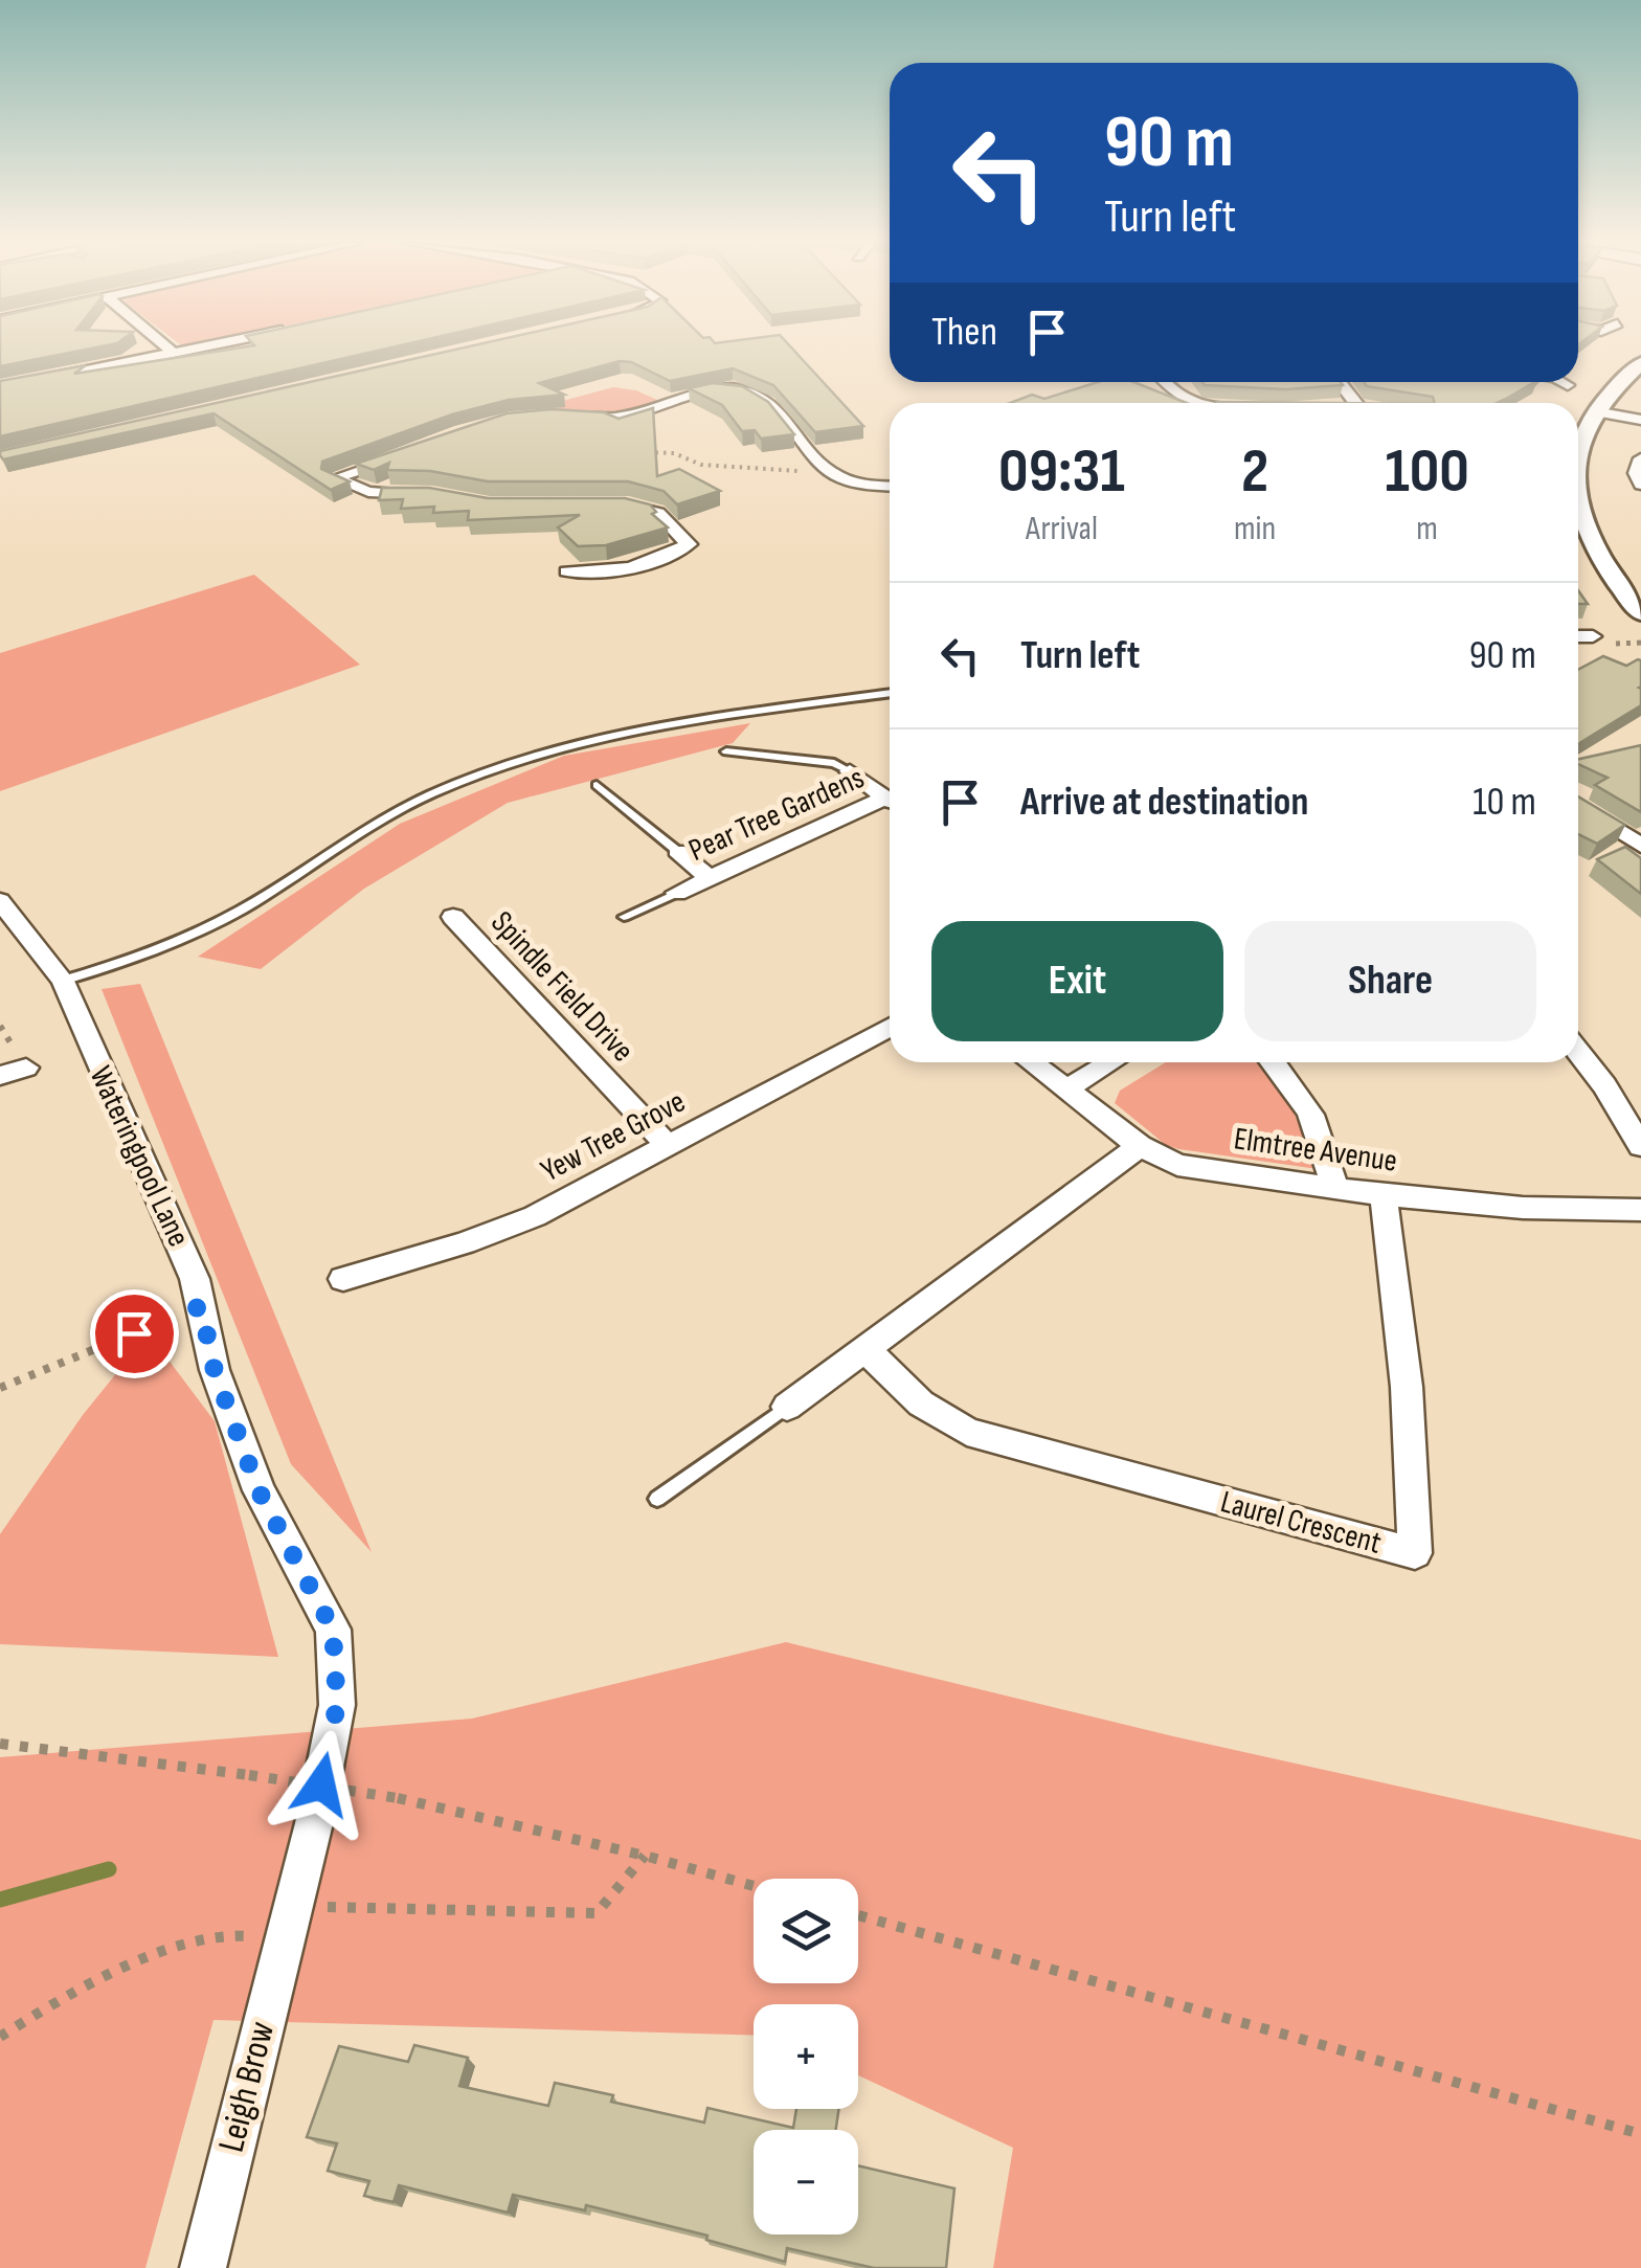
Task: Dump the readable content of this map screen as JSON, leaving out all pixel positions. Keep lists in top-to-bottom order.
{
  "streets": {
    "street": [
      "Pear Tree Gardens",
      "Spindle Field Drive",
      "Yew Tree Grove",
      "Elmtree Avenue",
      "Wateringpool Lane",
      "Laurel Crescent",
      "Leigh Brow"
    ]
  },
  "crossings": [
    ["Spindle Field Drive", "Yew Tree Grove"],
    ["Elmtree Avenue", "Laurel Crescent"],
    ["Wateringpool Lane", "Leigh Brow"]
  ],
  "page": {
    "turn": ["90 m", "Turn left"],
    "then": "Then",
    "eta": [
      "09:31",
      "Arrival",
      "2",
      "min",
      "100",
      "m"
    ],
    "list": [
      {
        "name": "Turn left",
        "value": "90 m"
      },
      {
        "name": "Arrive at destination",
        "value": "10 m"
      }
    ],
    "buttons": ["Exit", "Share"],
    "map_buttons": ["+", "−"]
  }
}
